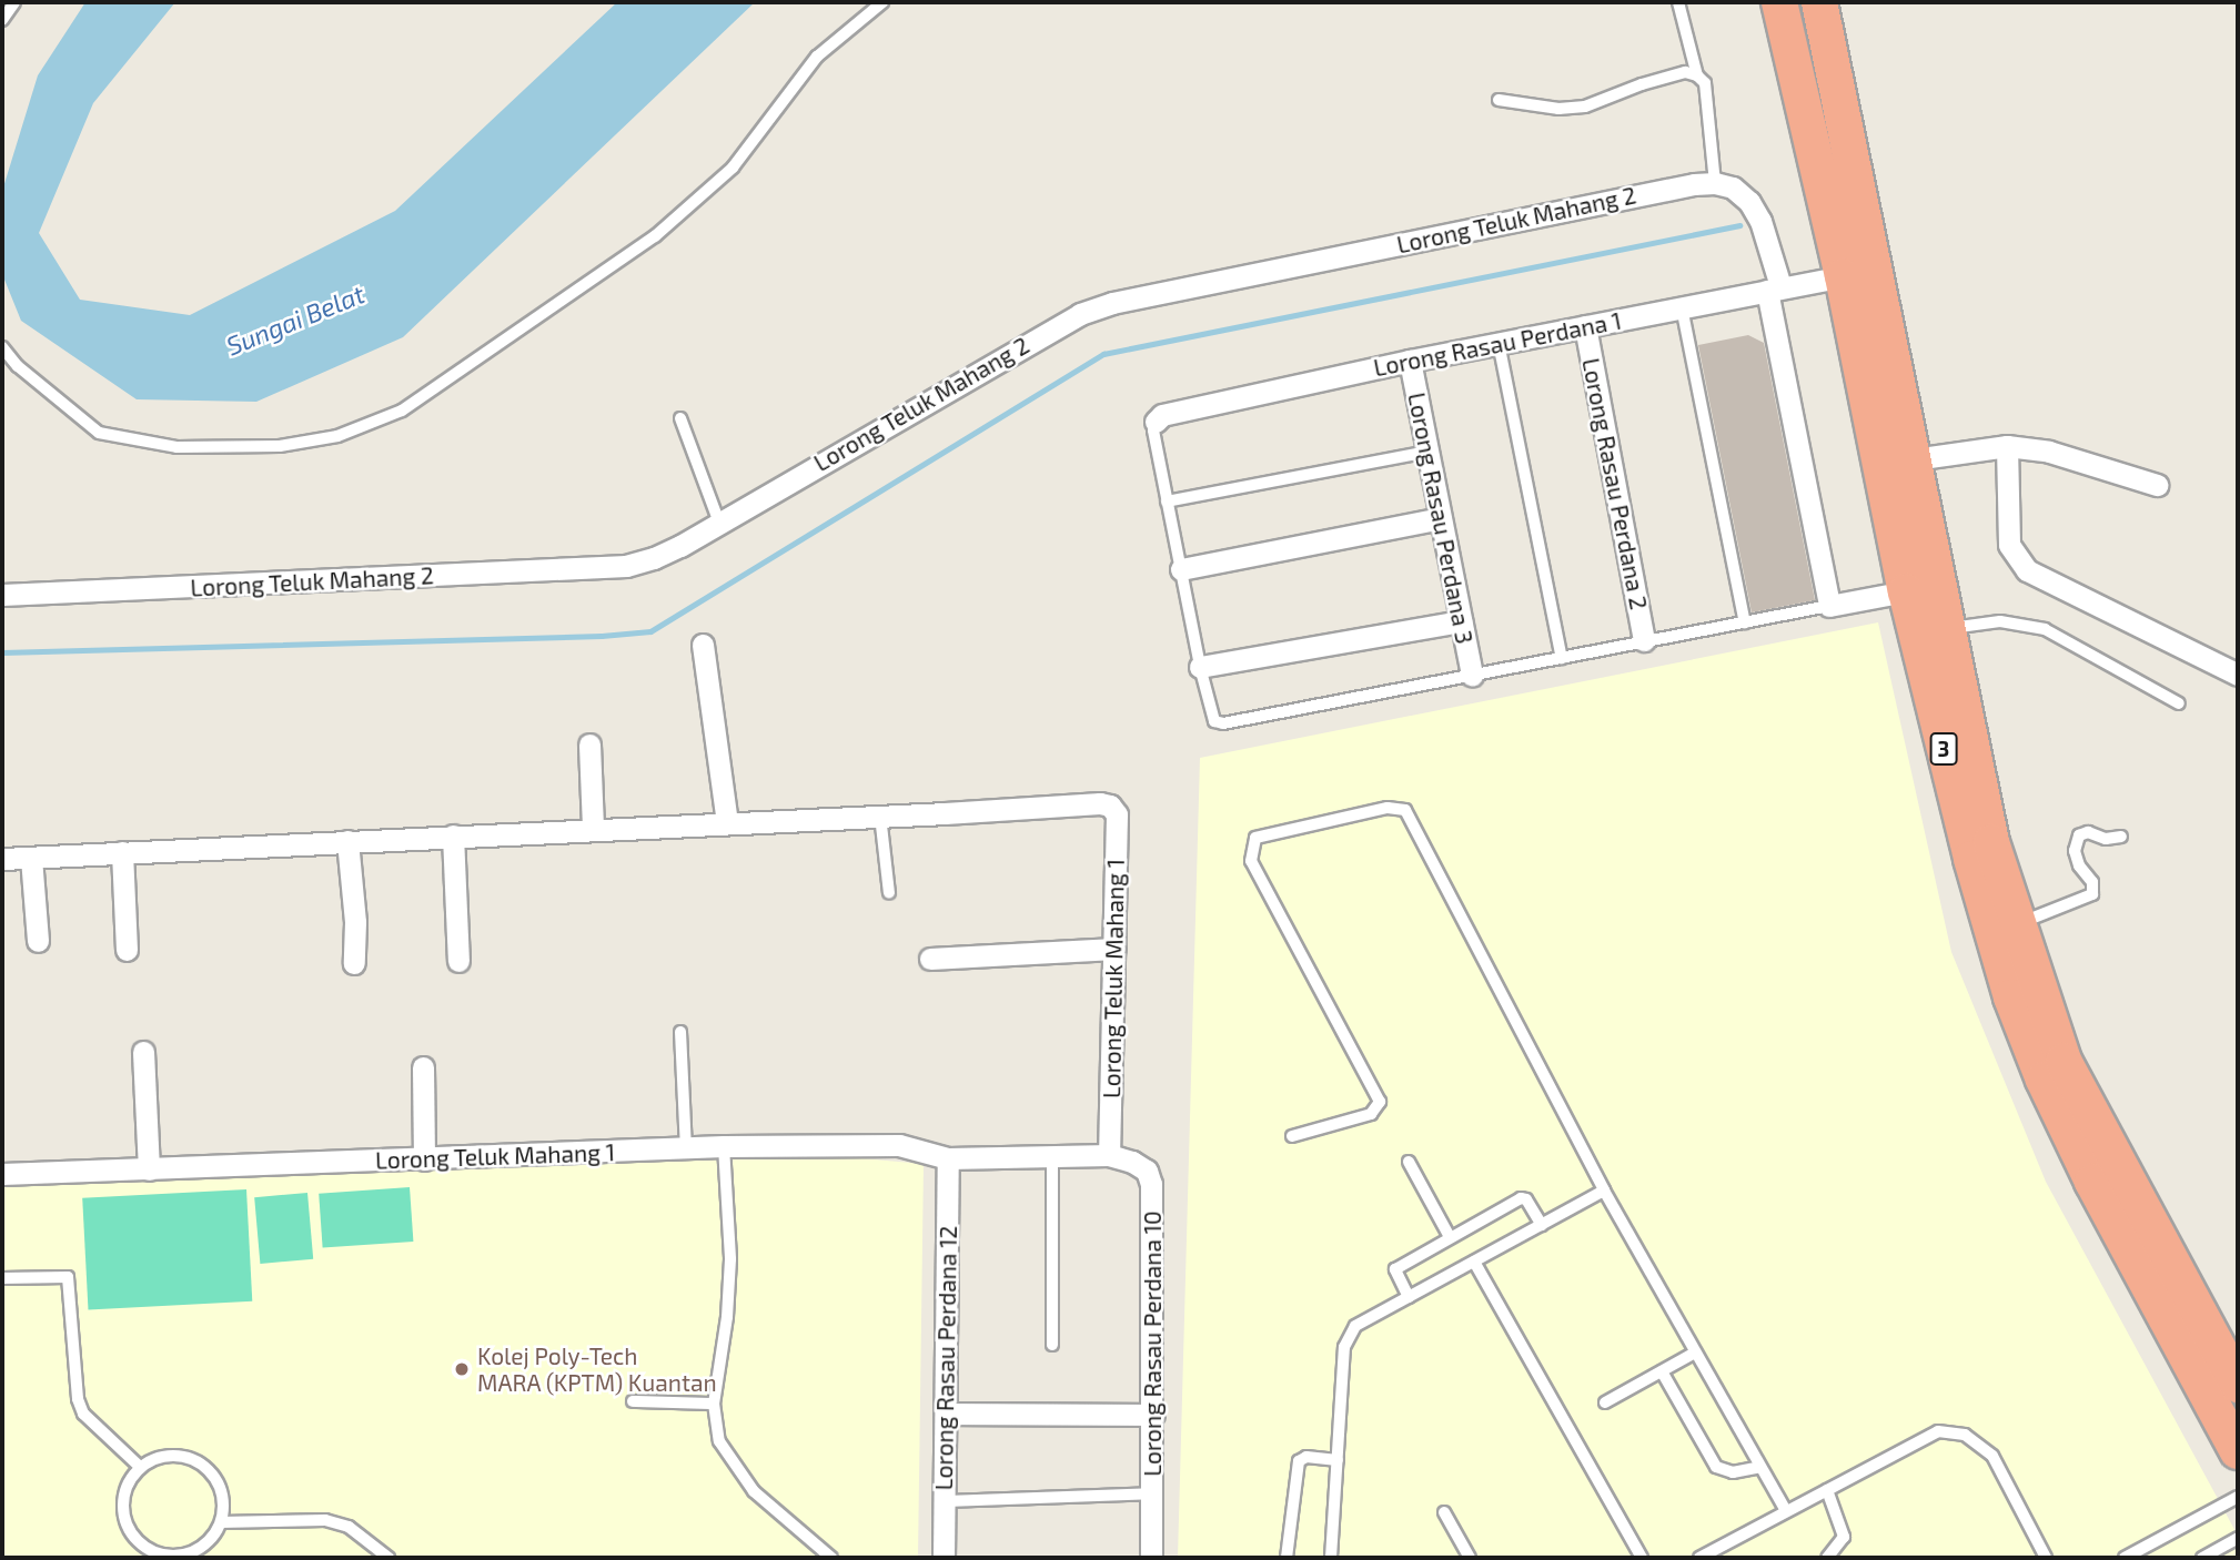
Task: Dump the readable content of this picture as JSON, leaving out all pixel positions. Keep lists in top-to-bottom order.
{
  "streets": {
    "highway": ["3"],
    "street": [
      "Lorong Teluk Mahang 2",
      "Lorong Rasau Perdana 1",
      "Lorong Rasau Perdana 2",
      "Lorong Rasau Perdana 3",
      "Lorong Teluk Mahang 1",
      "Lorong Rasau Perdana 10",
      "Lorong Rasau Perdana 12"
    ]
  },
  "crossings": [
    ["Lorong Rasau Perdana 1", "Lorong Rasau Perdana 2"],
    ["Lorong Rasau Perdana 1", "Lorong Rasau Perdana 3"],
    ["Lorong Rasau Perdana 1", "3"],
    ["Lorong Teluk Mahang 1", "Lorong Rasau Perdana 10"],
    ["Lorong Teluk Mahang 1", "Lorong Rasau Perdana 12"]
  ],
  "water": ["Sungai Belat"],
  "places": ["Kolej Poly-Tech MARA (KPTM) Kuantan"]
}
